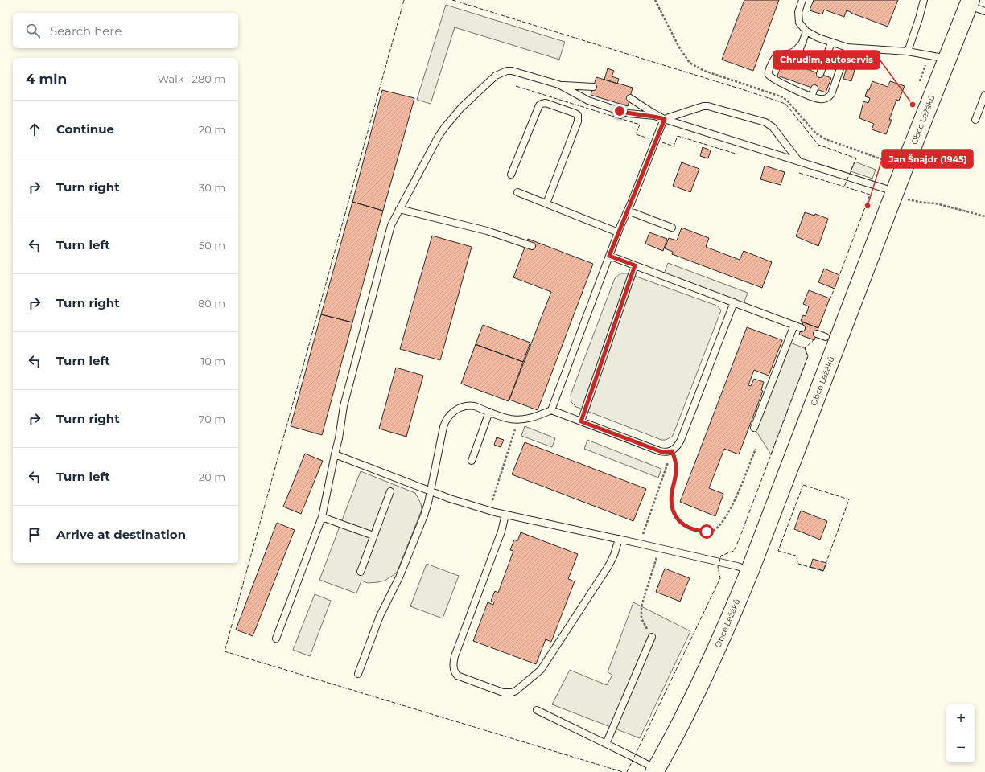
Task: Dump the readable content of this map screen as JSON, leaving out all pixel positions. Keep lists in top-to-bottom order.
{
  "streets": {
    "main road": ["Obce Ležáků"]
  },
  "places": ["Chrudim, autoservis", "Jan Šnajdr (1945)"],
  "page": {
    "search": "Search here",
    "heading": ["4 min", "Walk · 280 m"],
    "list": [
      ["Continue", "20 m"],
      ["Turn right", "30 m"],
      ["Turn left", "50 m"],
      ["Turn right", "80 m"],
      ["Turn left", "10 m"],
      ["Turn right", "70 m"],
      ["Turn left", "20 m"],
      "Arrive at destination"
    ],
    "map_buttons": ["+", "−"]
  }
}
